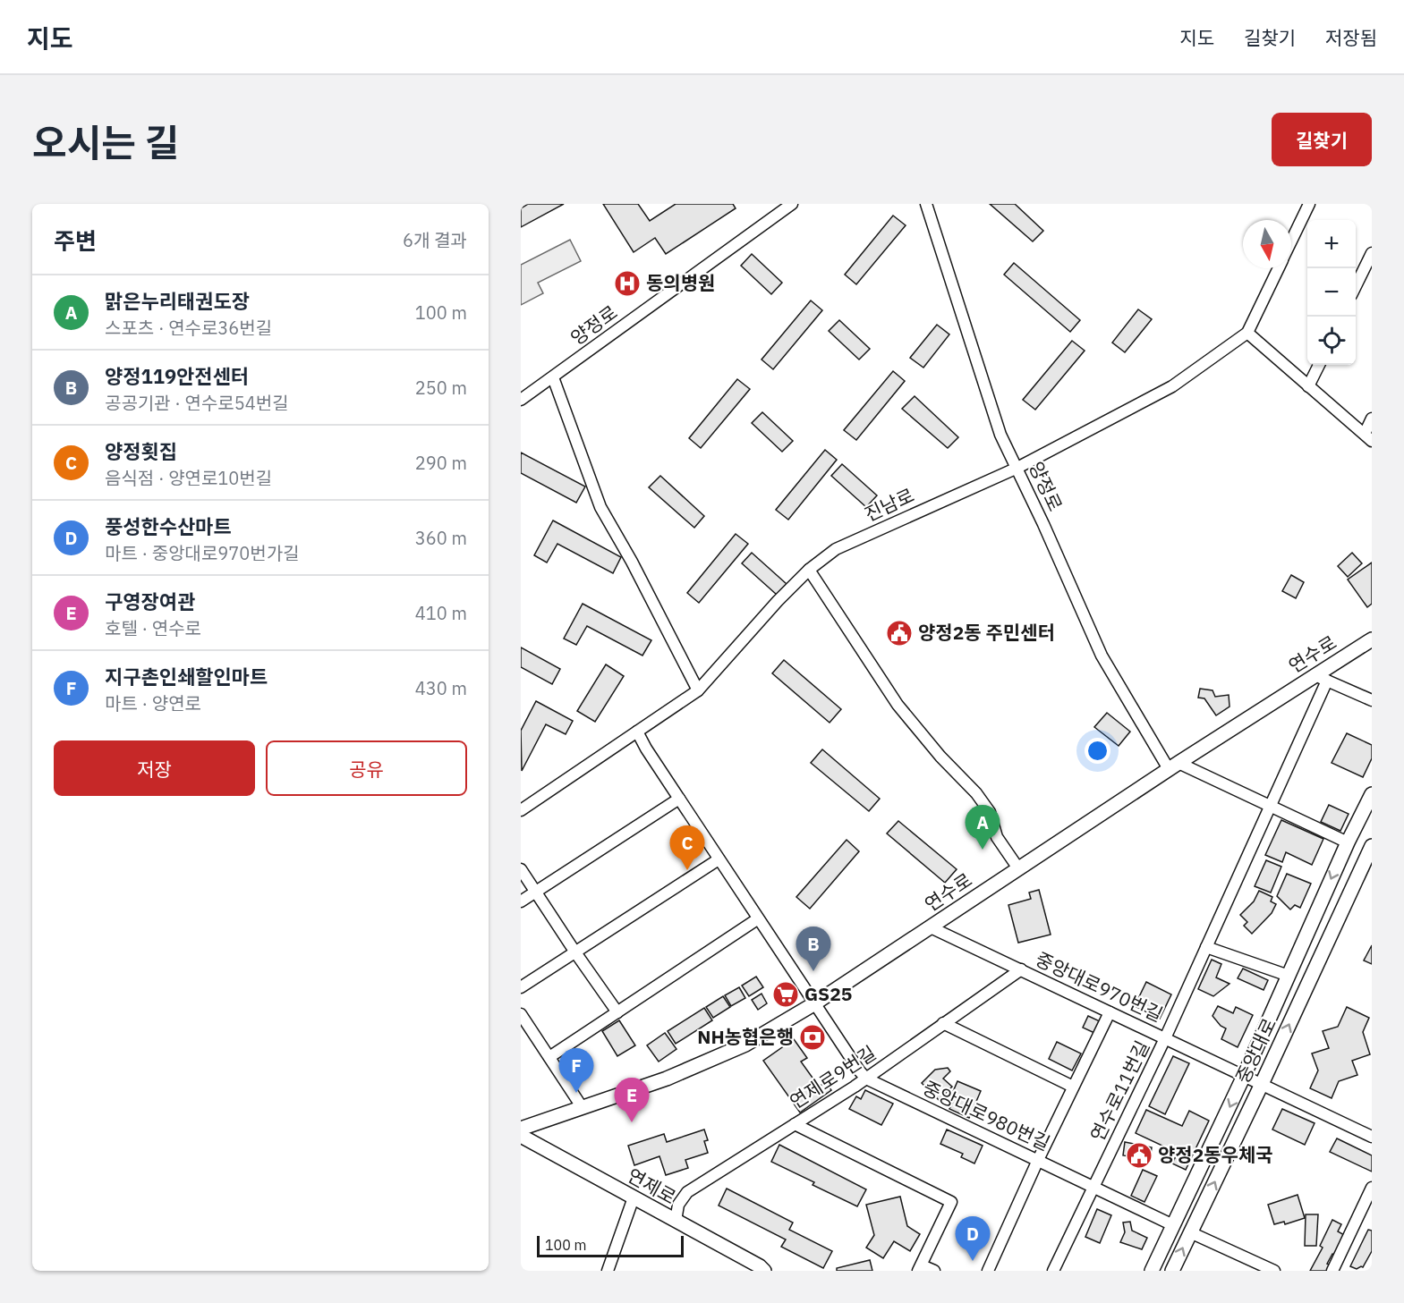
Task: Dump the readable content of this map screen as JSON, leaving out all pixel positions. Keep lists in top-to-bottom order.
{
  "streets": {
    "main road": ["연수로", "중앙대로", "연제로"],
    "street": [
      "양정로",
      "진남로",
      "중앙대로970번길",
      "연제로9번길",
      "연수로11번길",
      "중앙대로980번길"
    ]
  },
  "crossings": [
    ["양정로", "진남로"],
    ["양정로", "연수로"],
    ["진남로", "중앙대로980번길"],
    ["연수로", "중앙대로970번길"],
    ["연수로", "연수로11번길"],
    ["연수로", "중앙대로980번길"],
    ["중앙대로970번길", "중앙대로"],
    ["중앙대로970번길", "연제로9번길"],
    ["중앙대로970번길", "연수로11번길"],
    ["중앙대로", "중앙대로980번길"],
    ["연제로9번길", "중앙대로980번길"],
    ["연제로9번길", "연제로"],
    ["연수로11번길", "중앙대로980번길"]
  ],
  "places": {
    "hospital": ["동의병원"],
    "public building": ["양정2동 주민센터", "양정2동우체국"],
    "supermarket": ["GS25"],
    "bank": ["NH농협은행"]
  },
  "scale_bar": "100 m",
  "north": "bottom",
  "page": {
    "header": "지도",
    "nav": ["지도", "길찾기", "저장됨"],
    "title": "오시는 길",
    "buttons": [
      "길찾기",
      ["저장", "공유"]
    ],
    "heading": ["주변", "6개 결과"],
    "map_buttons": ["+", "−"],
    "list": [
      {
        "mark": "A",
        "name": "맑은누리태권도장",
        "note": "스포츠 · 연수로36번길",
        "value": "100 m"
      },
      {
        "mark": "B",
        "name": "양정119안전센터",
        "note": "공공기관 · 연수로54번길",
        "value": "250 m"
      },
      {
        "mark": "C",
        "name": "양정횟집",
        "note": "음식점 · 양연로10번길",
        "value": "290 m"
      },
      {
        "mark": "D",
        "name": "풍성한수산마트",
        "note": "마트 · 중앙대로970번가길",
        "value": "360 m"
      },
      {
        "mark": "E",
        "name": "구영장여관",
        "note": "호텔 · 연수로",
        "value": "410 m"
      },
      {
        "mark": "F",
        "name": "지구촌인쇄할인마트",
        "note": "마트 · 양연로",
        "value": "430 m"
      }
    ],
    "pins": [
      "A",
      "C",
      "B",
      "F",
      "E",
      "D"
    ],
    "scale": "100 m"
  }
}
